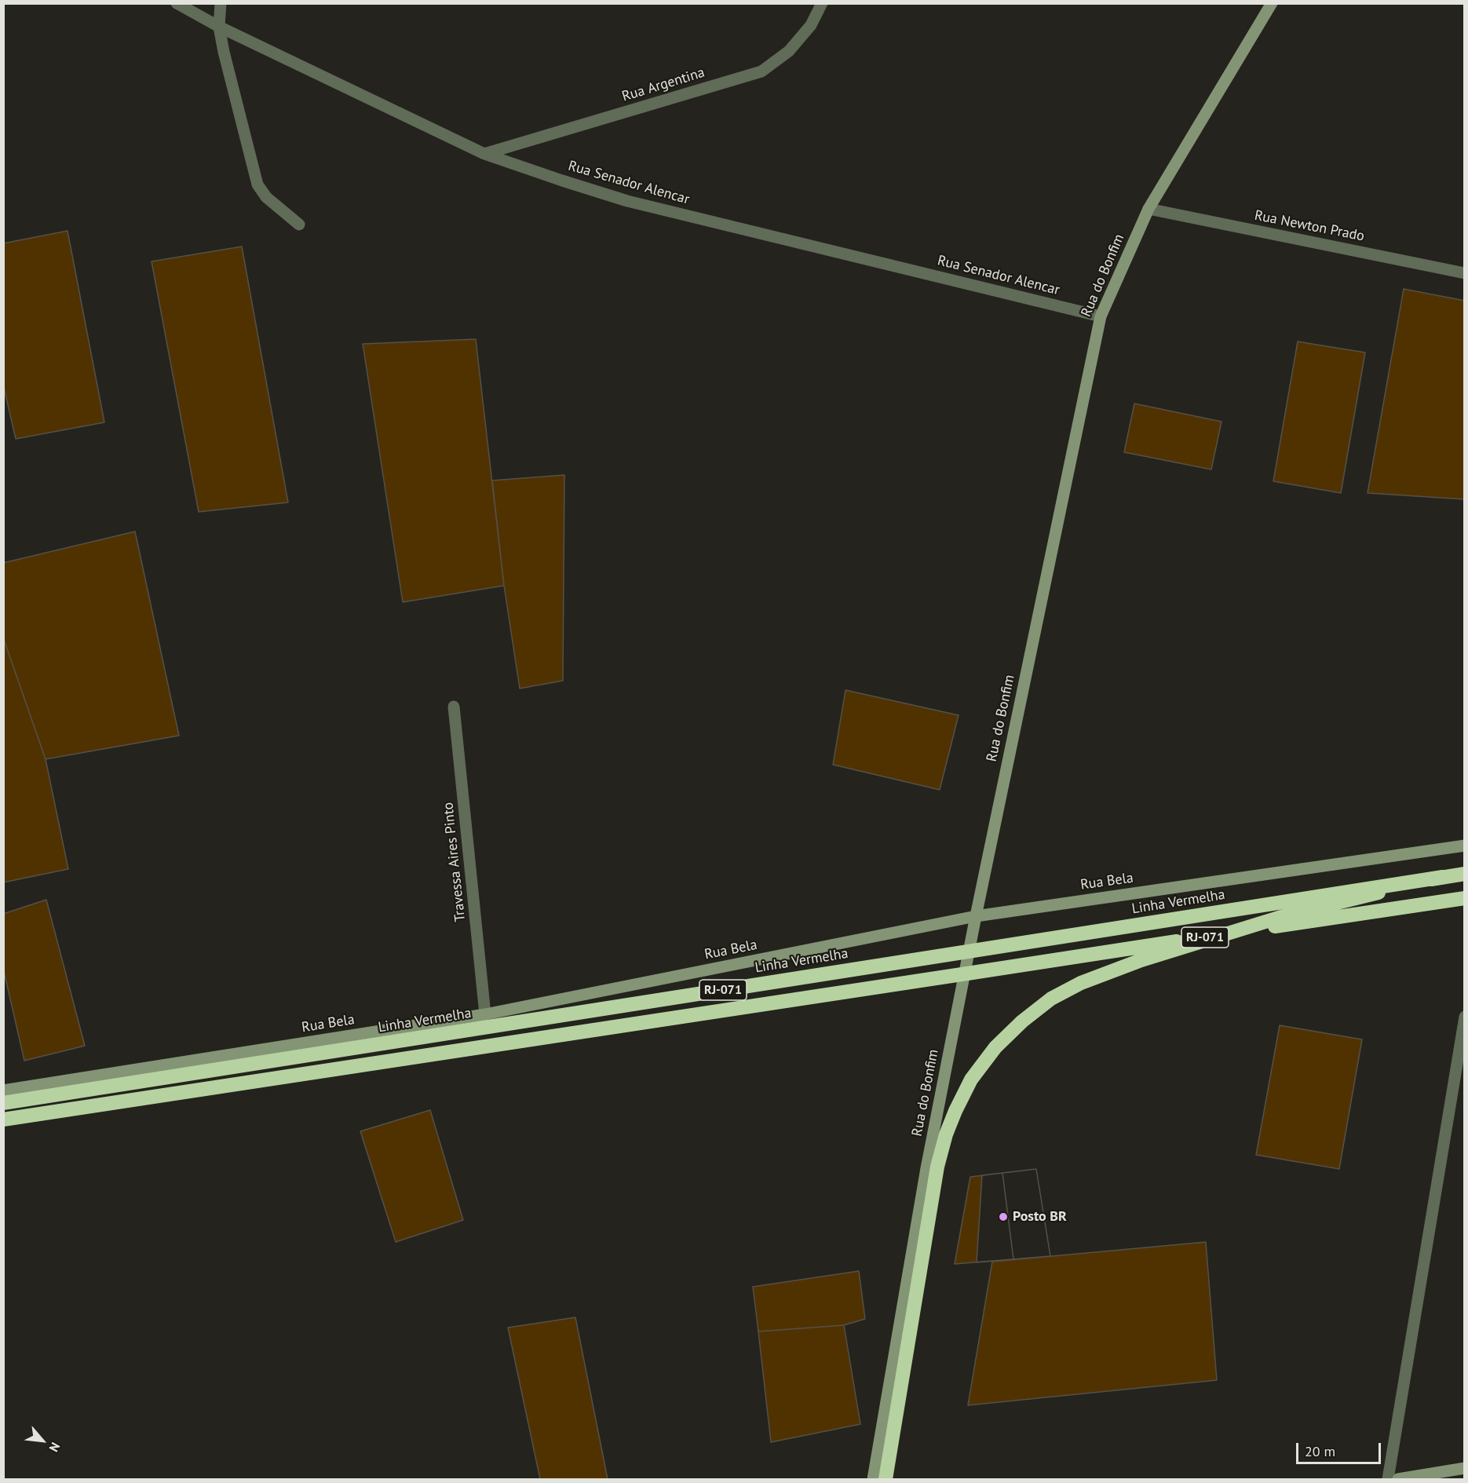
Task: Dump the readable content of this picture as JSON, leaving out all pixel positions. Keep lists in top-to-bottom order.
{
  "streets": {
    "highway": ["Linha Vermelha", "RJ-071"],
    "street": [
      "Rua Argentina",
      "Rua Senador Alencar",
      "Rua Newton Prado",
      "Rua do Bonfim",
      "Travessa Aires Pinto",
      "Rua Bela"
    ]
  },
  "crossings": [
    ["Rua Argentina", "Rua Senador Alencar"],
    ["Rua Senador Alencar", "Rua do Bonfim"],
    ["Rua Newton Prado", "Rua do Bonfim"],
    ["Rua do Bonfim", "Rua Bela"],
    ["Travessa Aires Pinto", "Rua Bela"]
  ],
  "places": ["Posto BR"],
  "scale_bar": "20 m",
  "north": "bottom right"
}
